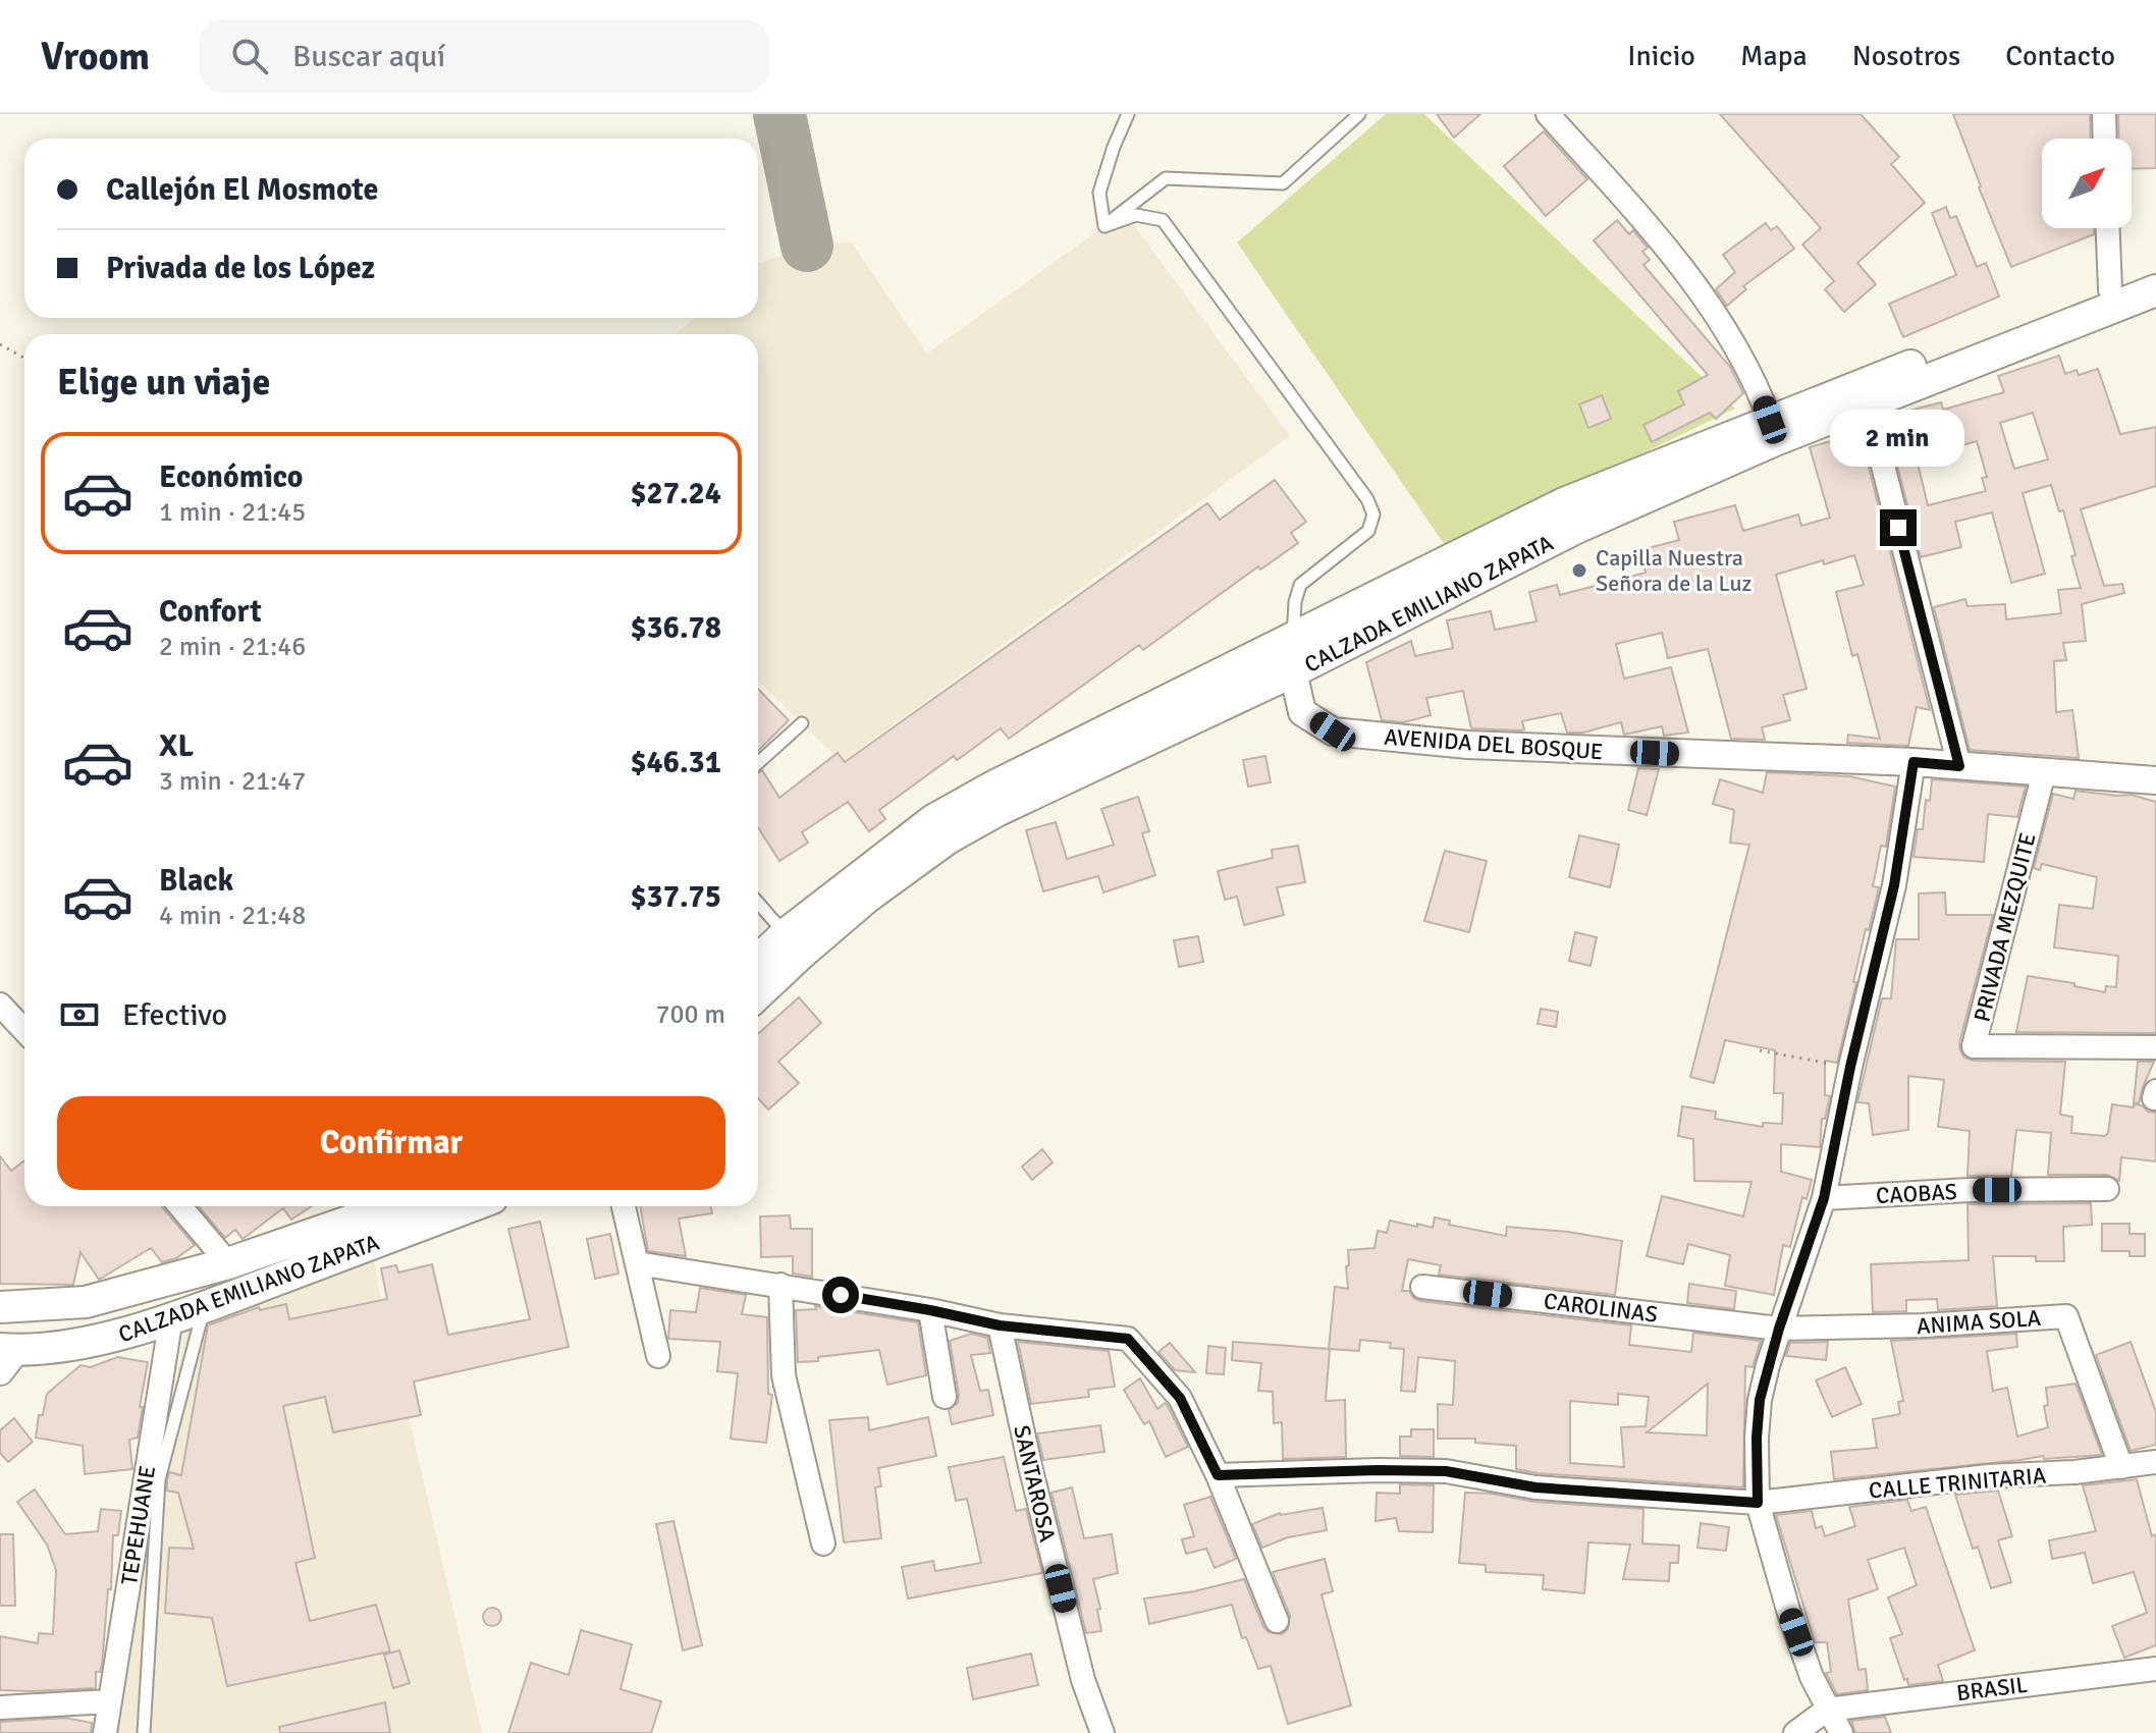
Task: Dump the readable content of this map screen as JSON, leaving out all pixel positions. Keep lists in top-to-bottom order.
{
  "streets": {
    "main road": ["CALZADA EMILIANO ZAPATA"],
    "street": [
      "AVENIDA DEL BOSQUE",
      "PRIVADA MEZQUITE",
      "CAOBAS",
      "CAROLINAS",
      "ANIMA SOLA",
      "CALLE TRINITARIA",
      "SANTAROSA",
      "TEPEHUANE",
      "BRASIL"
    ]
  },
  "crossings": [
    ["CALZADA EMILIANO ZAPATA", "AVENIDA DEL BOSQUE"],
    ["CALZADA EMILIANO ZAPATA", "TEPEHUANE"],
    ["AVENIDA DEL BOSQUE", "PRIVADA MEZQUITE"],
    ["CAROLINAS", "ANIMA SOLA"],
    ["ANIMA SOLA", "CALLE TRINITARIA"]
  ],
  "places": ["Capilla Nuestra Señora de la Luz"],
  "north": "top right",
  "page": {
    "header": "Vroom",
    "search": "Buscar aquí",
    "nav": [
      "Inicio",
      "Mapa",
      "Nosotros",
      "Contacto"
    ],
    "banner": ["Callejón El Mosmote", "Privada de los López"],
    "heading": "Elige un viaje",
    "bubble": "2 min",
    "list": [
      {
        "name": "Económico",
        "note": "1 min · 21:45",
        "value": "$27.24"
      },
      {
        "name": "Confort",
        "note": "2 min · 21:46",
        "value": "$36.78"
      },
      {
        "name": "XL",
        "note": "3 min · 21:47",
        "value": "$46.31"
      },
      {
        "name": "Black",
        "note": "4 min · 21:48",
        "value": "$37.75"
      }
    ],
    "pay": ["Efectivo", "700 m"],
    "buttons": "Confirmar"
  }
}
